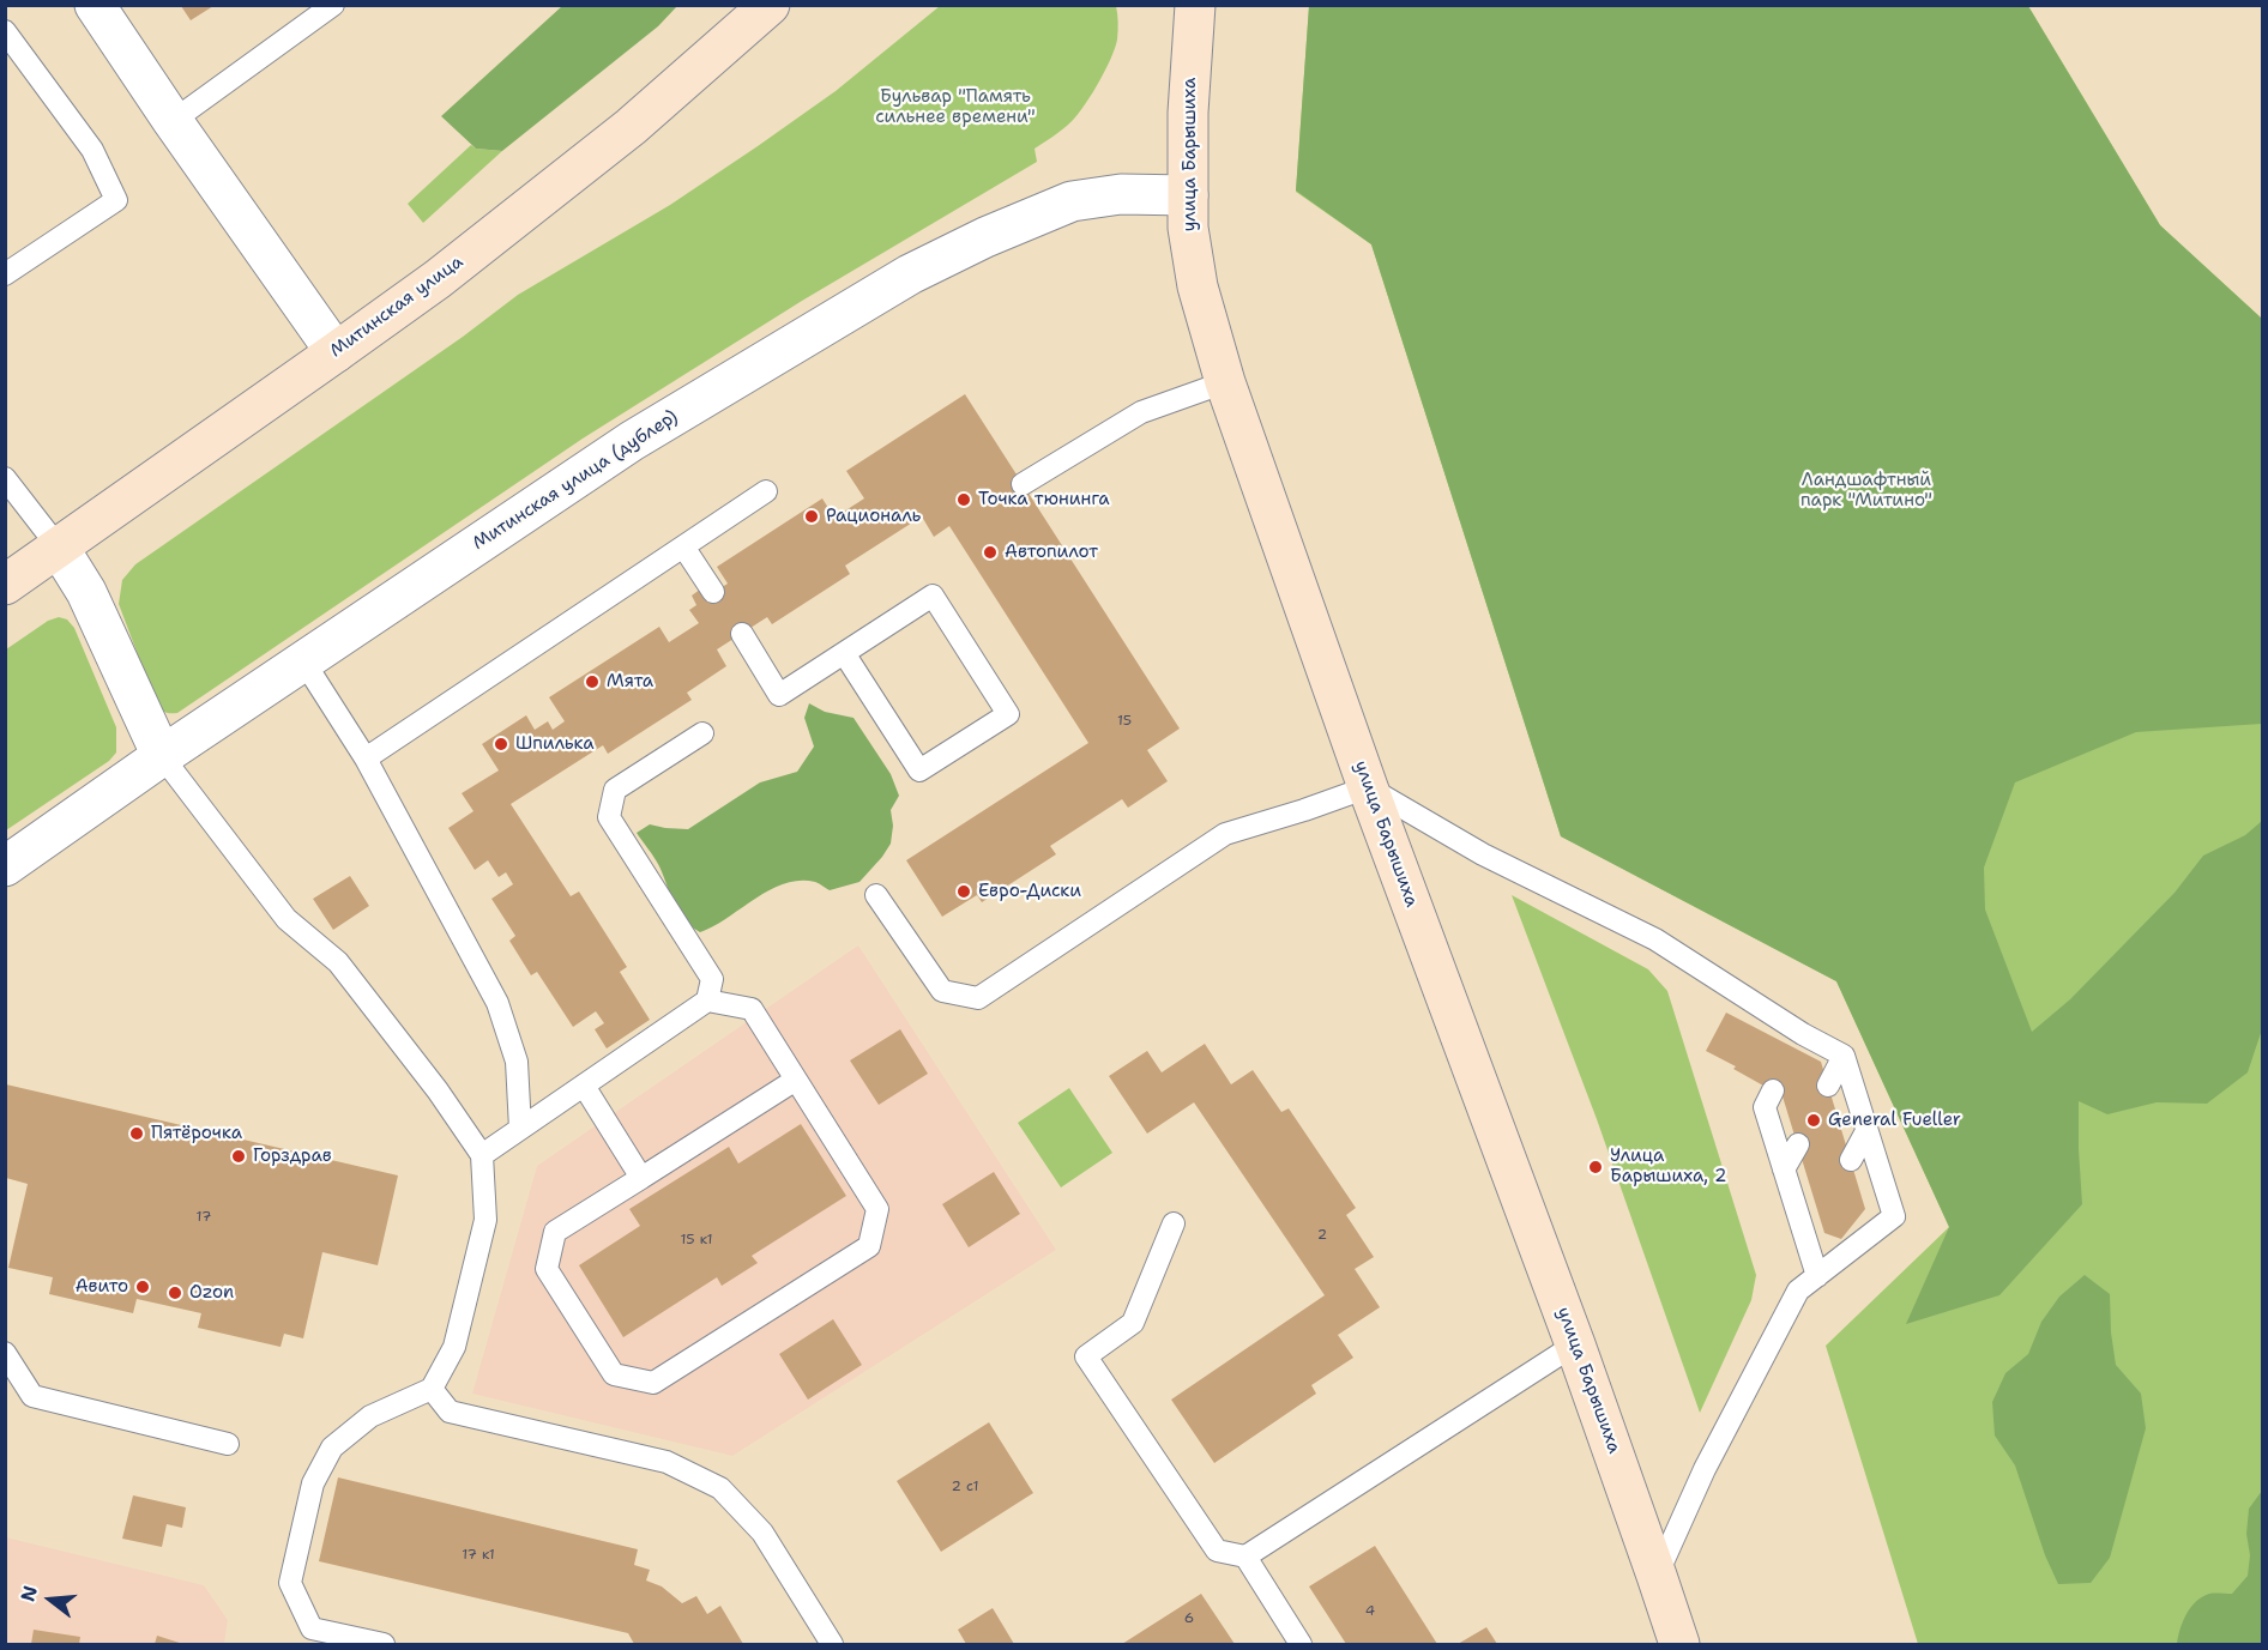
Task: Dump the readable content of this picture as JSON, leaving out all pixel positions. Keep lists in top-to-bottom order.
{
  "streets": {
    "main road": ["улица Барышиха", "Митинская улица"],
    "street": ["Митинская улица (дублер)"]
  },
  "crossings": [
    ["улица Барышиха", "Митинская улица (дублер)"]
  ],
  "parks": ["Бульвар \"Память сильнее времени\"", "Ландшафтный парк \"Митино\""],
  "places": [
    "Точка тюнинга",
    "Рациональ",
    "Автопилот",
    "Мята",
    "Шпилька",
    "Евро-Диски",
    "General Fueller",
    "Пятёрочка",
    "Горздрав",
    "Улица Барышиха, 2",
    "Авито",
    "Ozon"
  ],
  "house_numbers": [
    "15",
    "17",
    "2",
    "15 к1",
    "2 с1",
    "17 к1",
    "4",
    "6"
  ],
  "north": "left"
}
